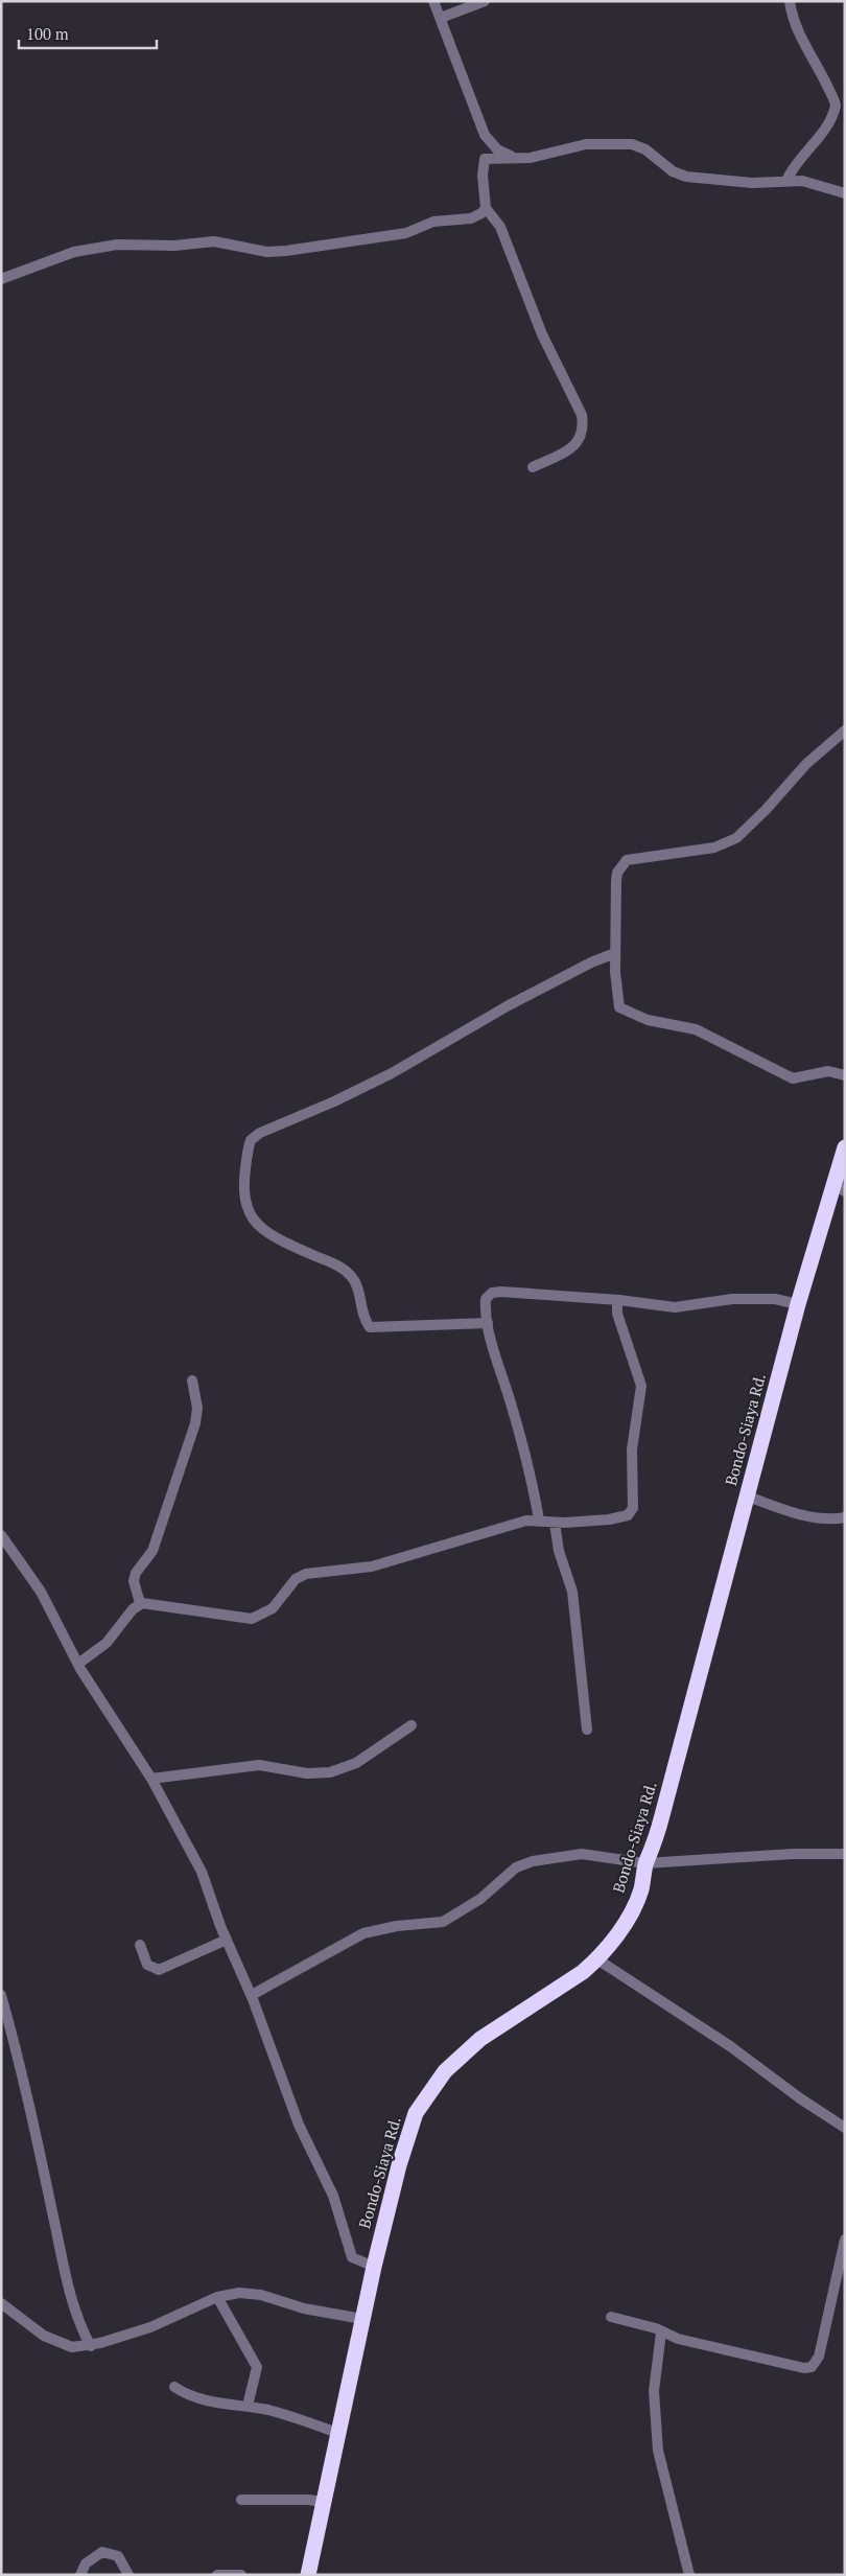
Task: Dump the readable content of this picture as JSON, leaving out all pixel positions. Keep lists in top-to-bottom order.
{
  "streets": {
    "highway": ["Bondo-Siaya Rd."]
  },
  "scale_bar": "100 m"
}
